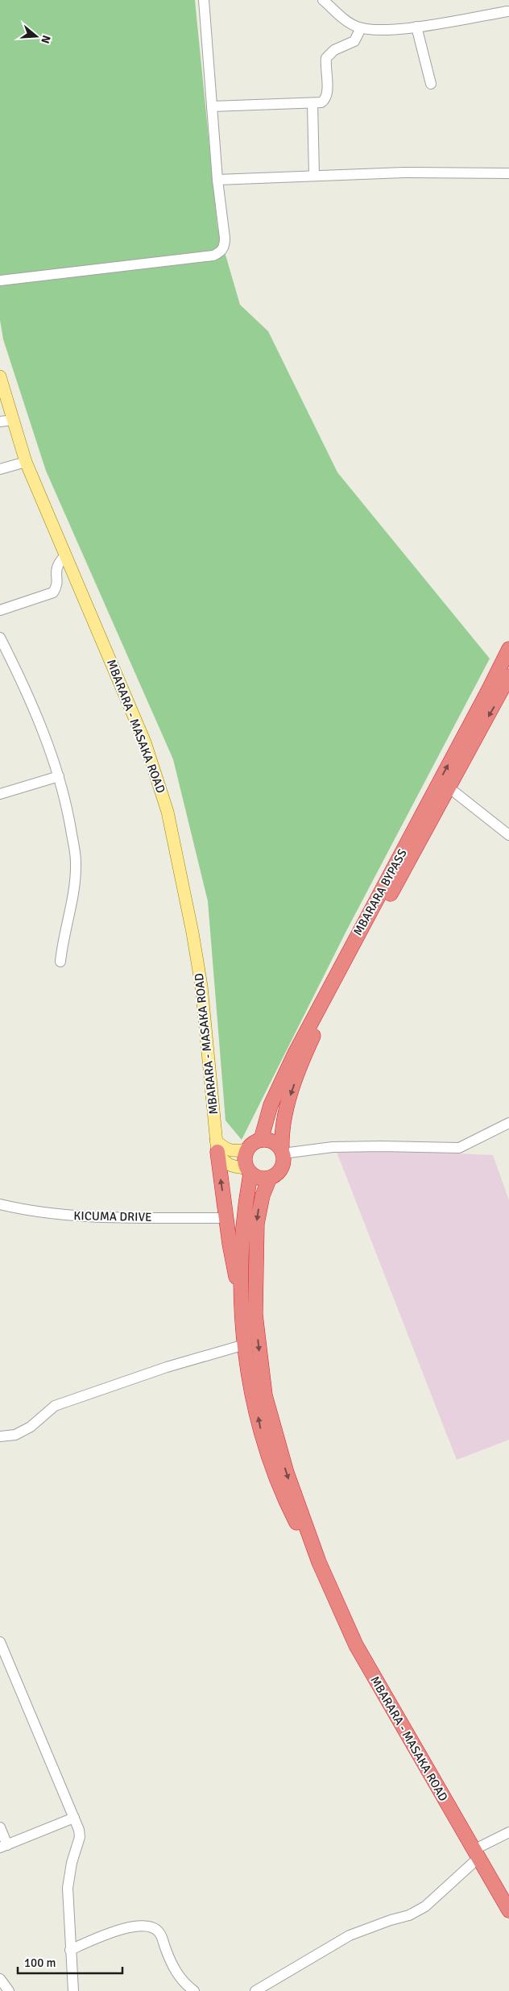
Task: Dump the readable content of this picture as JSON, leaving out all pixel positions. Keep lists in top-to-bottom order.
{
  "streets": {
    "highway": ["MBARARA - MASAKA ROAD", "MBARARA BYPASS"],
    "street": ["KICUMA DRIVE"]
  },
  "crossings": [
    ["MBARARA - MASAKA ROAD", "MBARARA BYPASS"]
  ],
  "scale_bar": "100 m",
  "north": "right"
}
